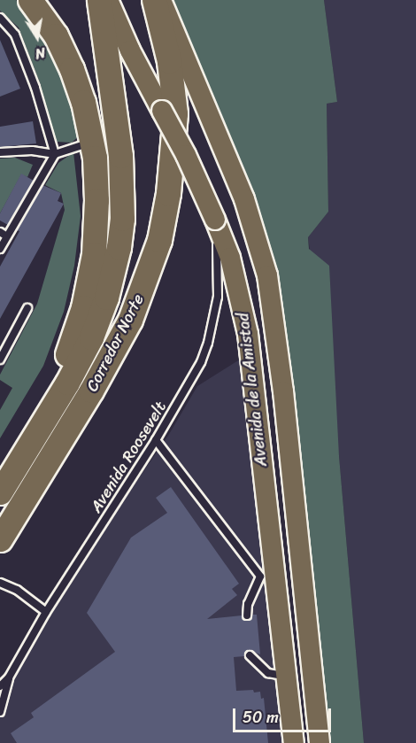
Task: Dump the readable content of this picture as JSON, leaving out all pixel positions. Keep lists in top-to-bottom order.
{
  "streets": {
    "highway": ["Corredor Norte"],
    "main road": ["Avenida de la Amistad"],
    "lane": ["Avenida Roosevelt"]
  },
  "crossings": [
    ["Avenida de la Amistad", "Avenida Roosevelt"]
  ],
  "scale_bar": "50 m",
  "north": "bottom"
}
